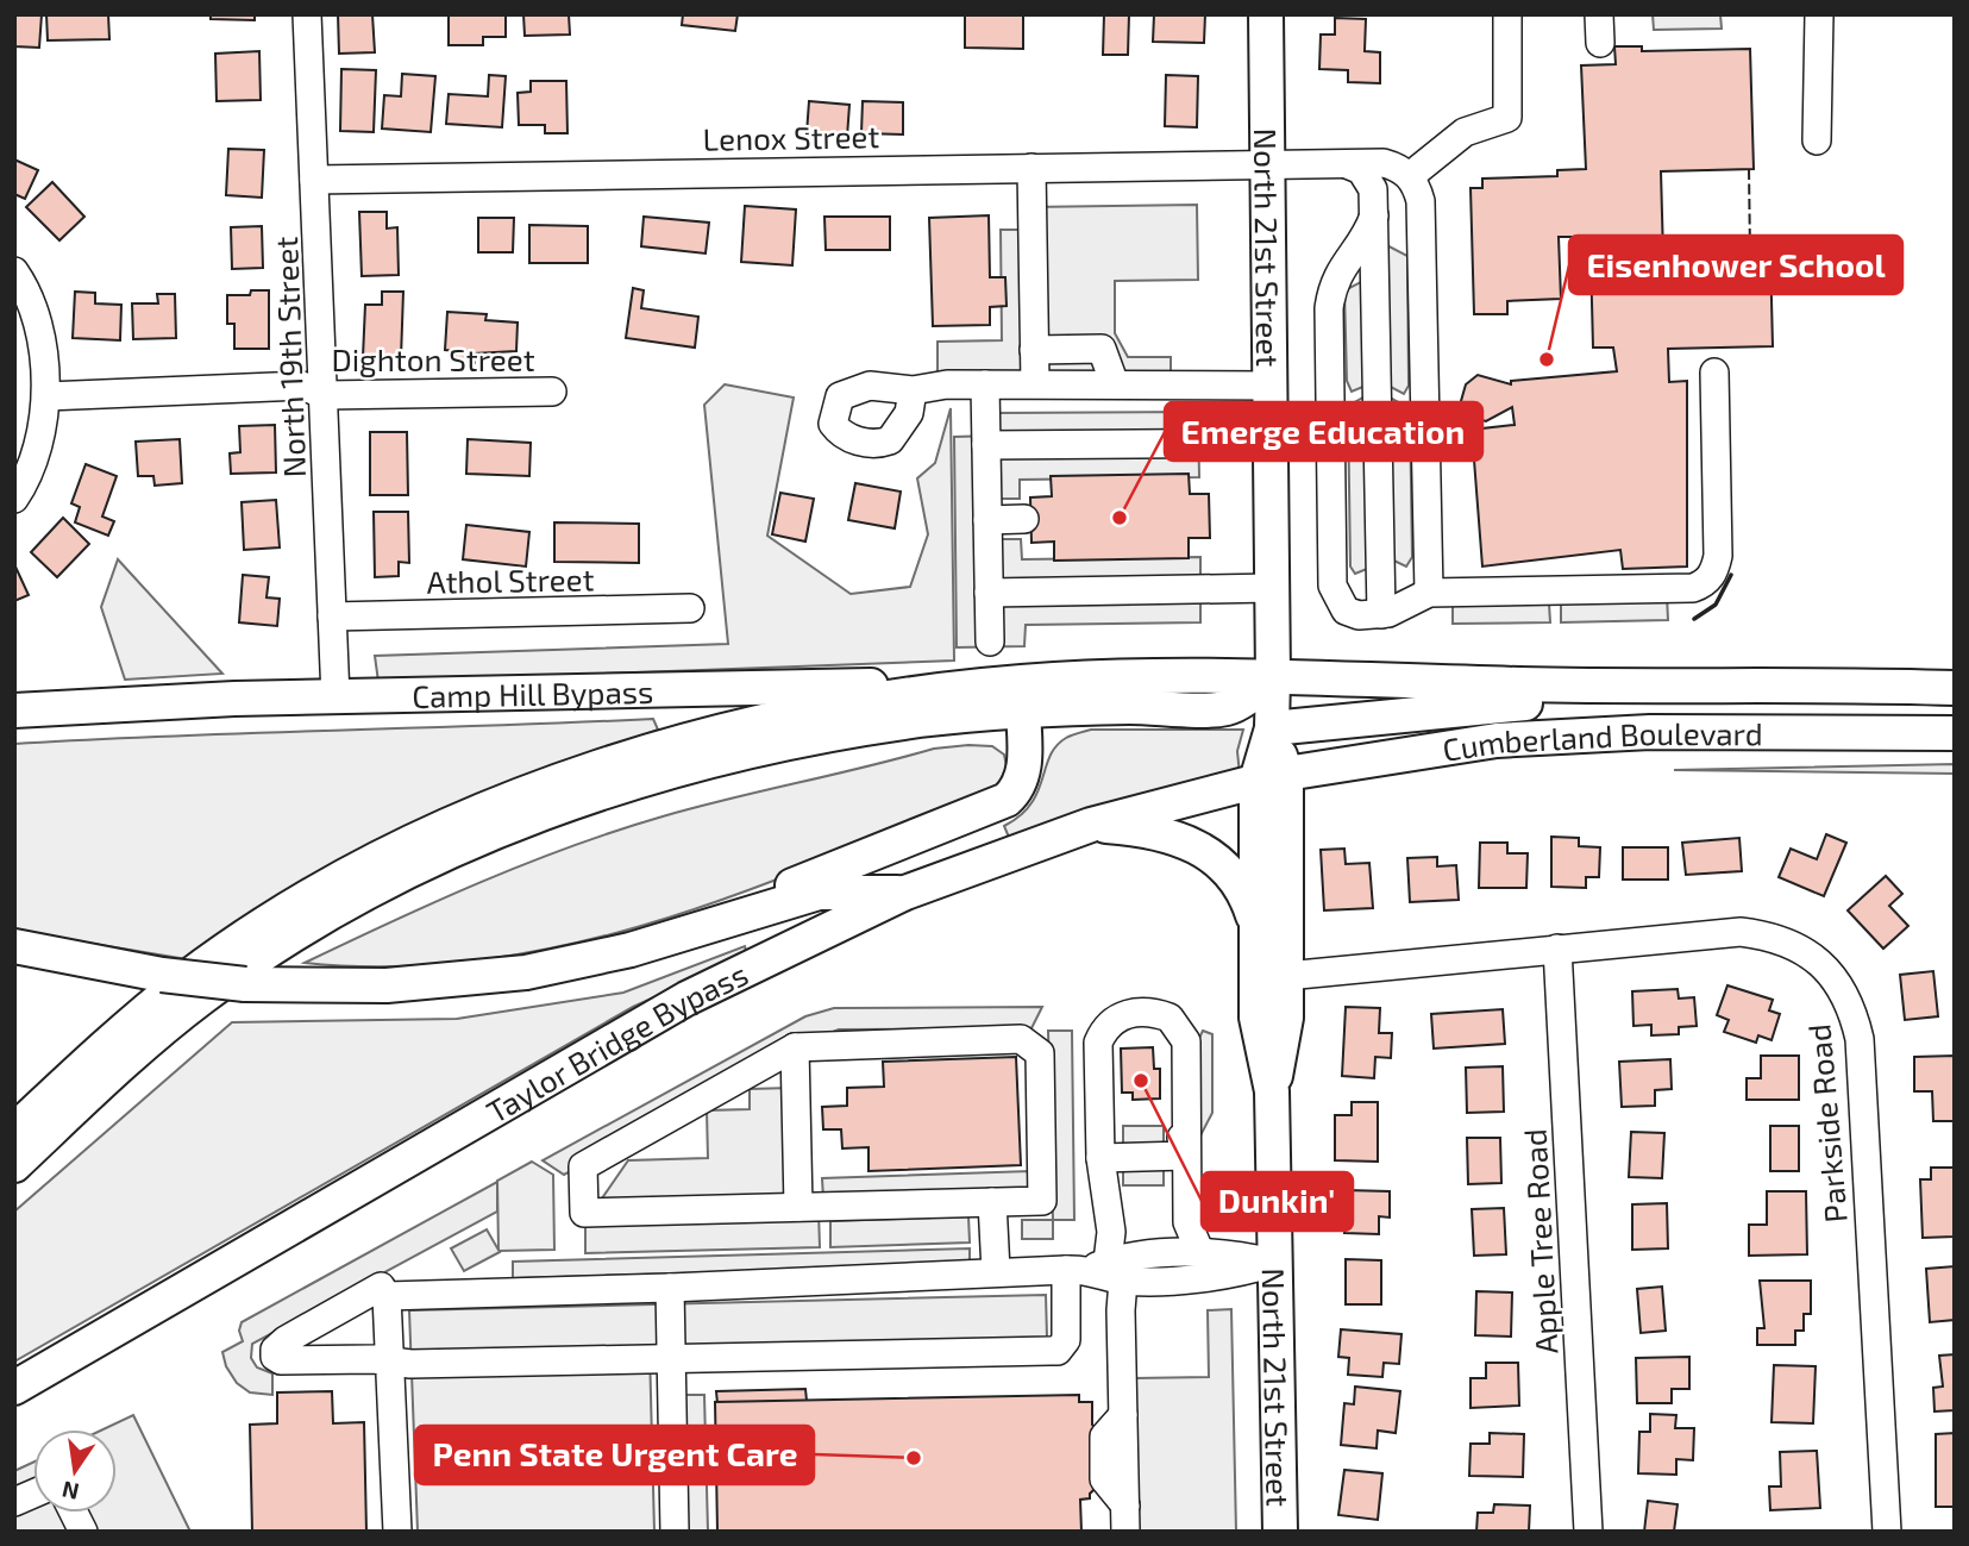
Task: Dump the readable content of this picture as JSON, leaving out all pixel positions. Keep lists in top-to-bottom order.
{
  "streets": {
    "main road": [
      "North 21st Street",
      "Camp Hill Bypass",
      "Cumberland Boulevard",
      "Taylor Bridge Bypass"
    ],
    "street": [
      "Lenox Street",
      "North 19th Street",
      "Dighton Street",
      "Athol Street",
      "Parkside Road",
      "Apple Tree Road"
    ]
  },
  "crossings": [
    ["Lenox Street", "North 21st Street"],
    ["Lenox Street", "North 19th Street"],
    ["North 21st Street", "Cumberland Boulevard"],
    ["North 21st Street", "Taylor Bridge Bypass"],
    ["North 21st Street", "Parkside Road"],
    ["North 19th Street", "Dighton Street"],
    ["North 19th Street", "Athol Street"],
    ["North 19th Street", "Camp Hill Bypass"],
    ["Cumberland Boulevard", "Taylor Bridge Bypass"],
    ["Parkside Road", "Apple Tree Road"]
  ],
  "places": [
    "Eisenhower School",
    "Emerge Education",
    "Dunkin'",
    "Penn State Urgent Care"
  ],
  "north": "bottom"
}
